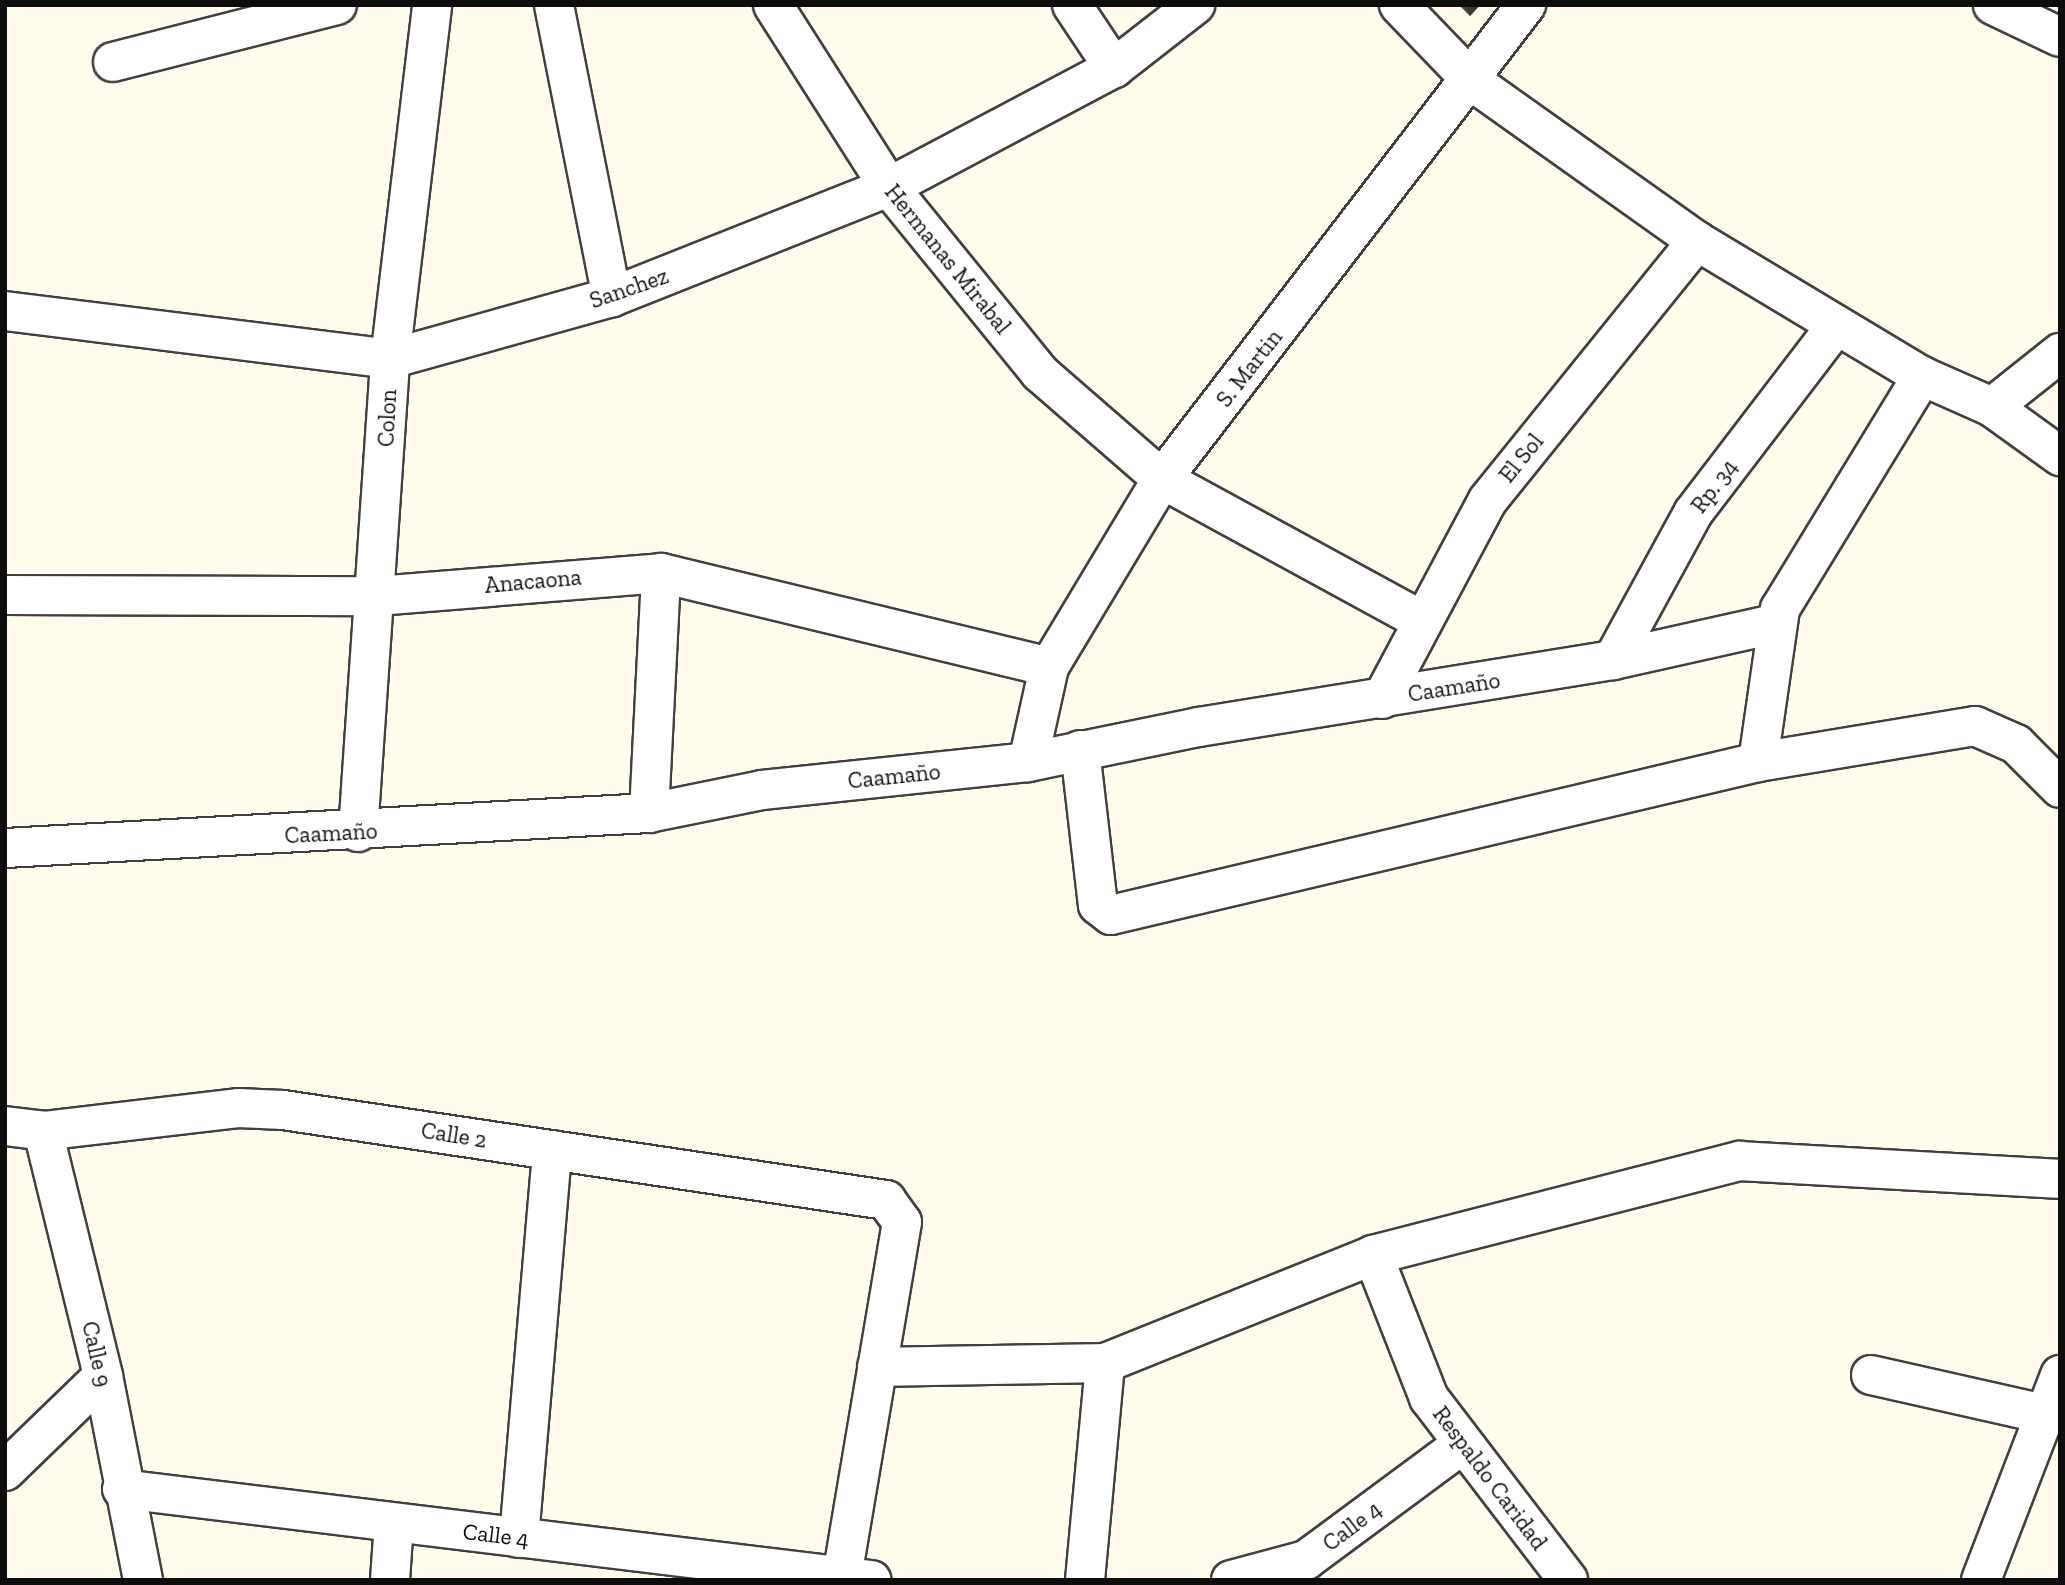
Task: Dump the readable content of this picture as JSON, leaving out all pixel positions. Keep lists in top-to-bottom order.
{
  "streets": {
    "street": [
      "Hermanas Mirabal",
      "Sanchez",
      "S. Martin",
      "Colon",
      "El Sol",
      "Rp. 34",
      "Anacaona",
      "Caamaño",
      "Calle 2",
      "Calle 9",
      "Respaldo Caridad",
      "Calle 4"
    ]
  },
  "crossings": [
    ["Hermanas Mirabal", "Sanchez"],
    ["Hermanas Mirabal", "S. Martin"],
    ["Hermanas Mirabal", "El Sol"],
    ["Sanchez", "Colon"],
    ["S. Martin", "Anacaona"],
    ["S. Martin", "Caamaño"],
    ["Colon", "Anacaona"],
    ["Colon", "Caamaño"],
    ["El Sol", "Caamaño"],
    ["Rp. 34", "Caamaño"],
    ["Calle 2", "Calle 9"],
    ["Calle 9", "Calle 4"],
    ["Respaldo Caridad", "Calle 4"]
  ]
}
